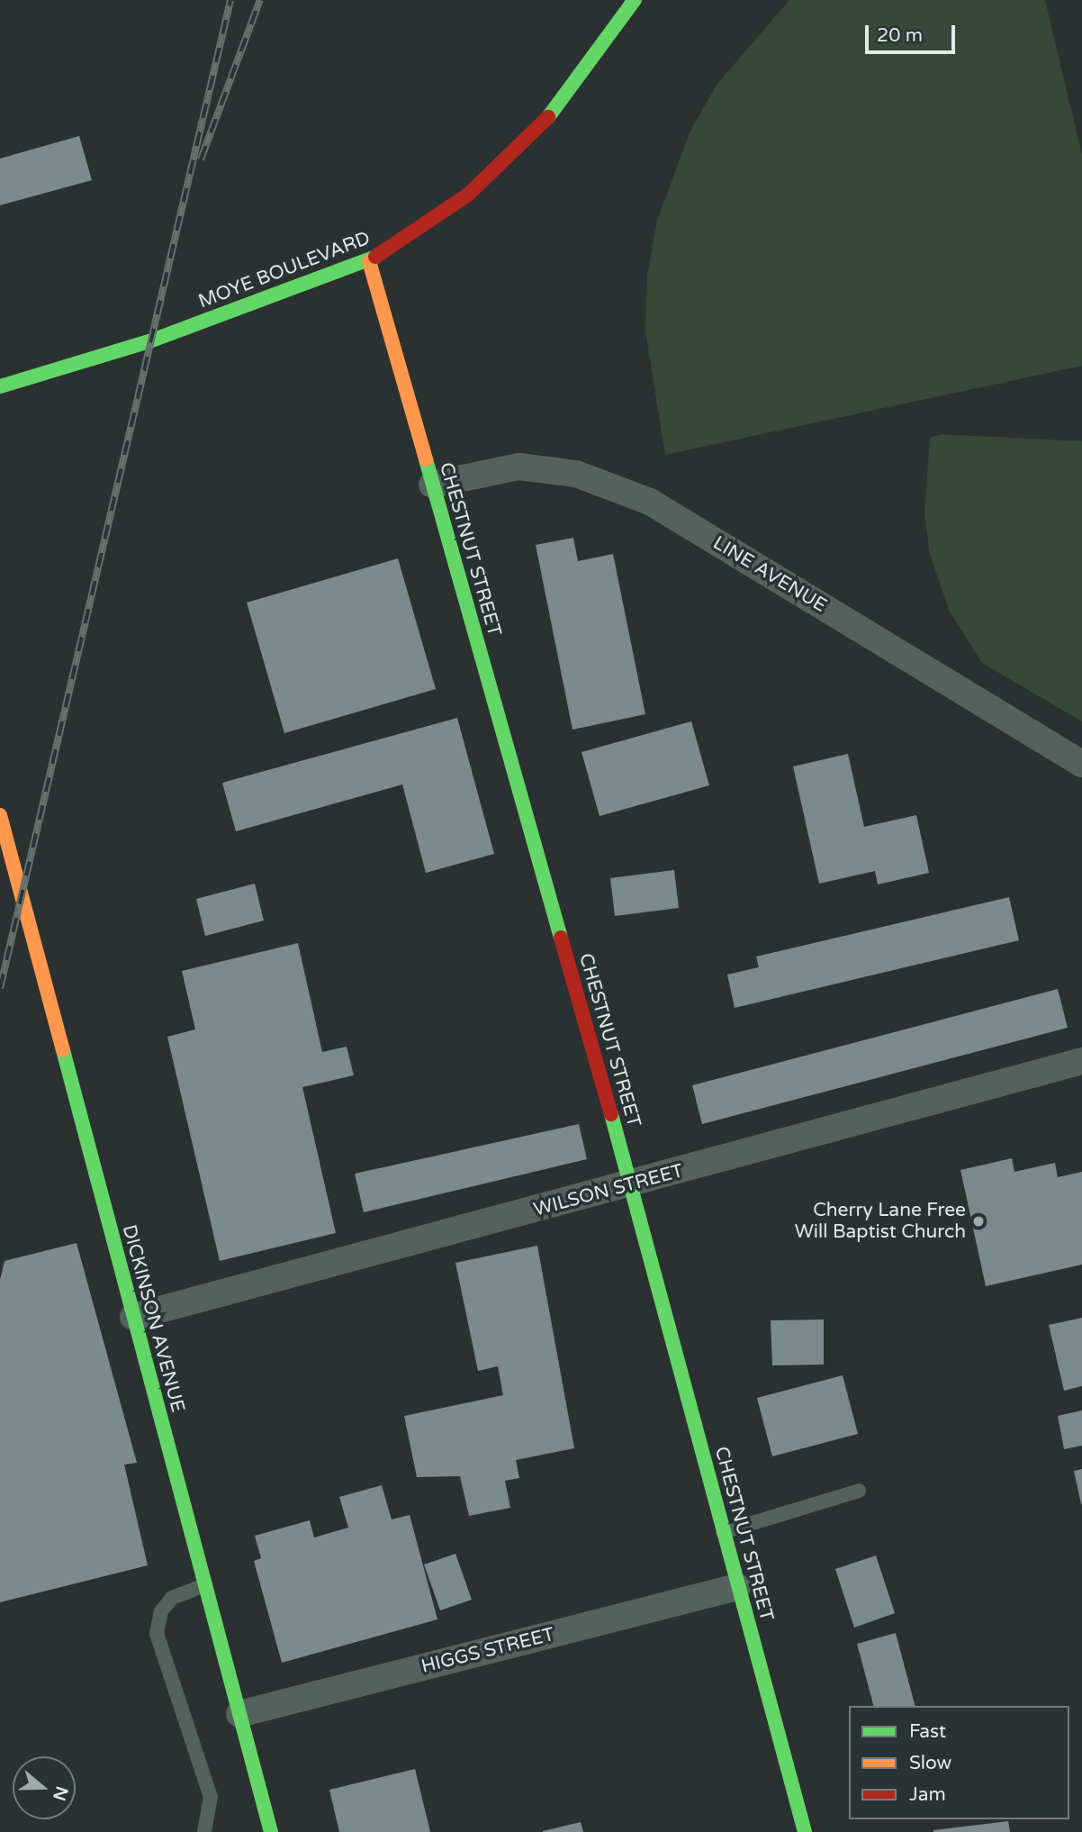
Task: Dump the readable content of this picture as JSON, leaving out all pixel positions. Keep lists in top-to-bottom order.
{
  "streets": {
    "main road": ["MOYE BOULEVARD", "CHESTNUT STREET", "DICKINSON AVENUE"],
    "street": ["LINE AVENUE", "WILSON STREET", "HIGGS STREET"]
  },
  "crossings": [
    ["MOYE BOULEVARD", "CHESTNUT STREET"],
    ["CHESTNUT STREET", "LINE AVENUE"],
    ["CHESTNUT STREET", "WILSON STREET"],
    ["CHESTNUT STREET", "HIGGS STREET"],
    ["WILSON STREET", "DICKINSON AVENUE"],
    ["DICKINSON AVENUE", "HIGGS STREET"]
  ],
  "places": ["Cherry Lane Free Will Baptist Church"],
  "legend": ["Fast", "Slow", "Jam"],
  "scale_bar": "20 m",
  "north": "right"
}
